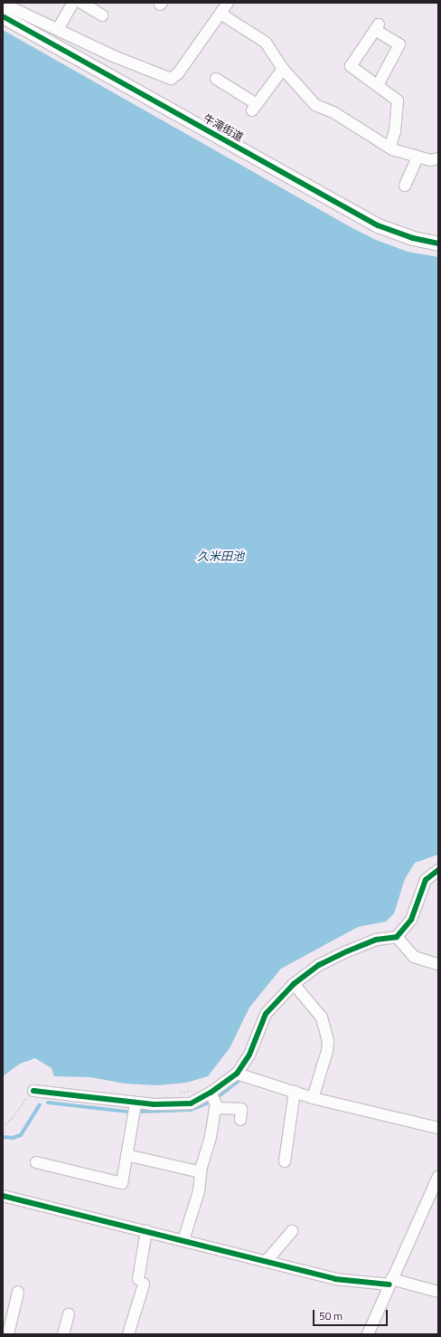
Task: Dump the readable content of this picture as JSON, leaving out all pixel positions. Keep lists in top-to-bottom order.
{
  "streets": {
    "street": ["牛滝街道"]
  },
  "water": ["久米田池"],
  "scale_bar": "50 m"
}
